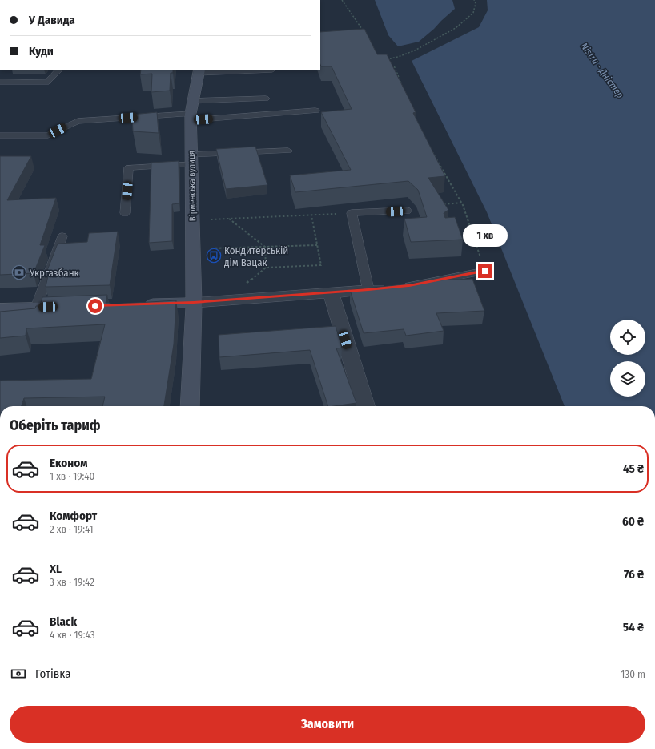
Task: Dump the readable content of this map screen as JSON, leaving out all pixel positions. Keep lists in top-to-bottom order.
{
  "streets": {
    "main road": ["Вірменська вулиця"]
  },
  "water": ["Nistru - Дністер"],
  "places": {
    "bus stop": ["Кондитерській дім Вацак"],
    "bank": ["Укргазбанк"]
  },
  "page": {
    "banner": ["У Давида", "Куди"],
    "bubble": "1 хв",
    "heading": "Оберіть тариф",
    "list": [
      {
        "name": "Економ",
        "note": "1 хв · 19:40",
        "value": "45 ₴"
      },
      {
        "name": "Комфорт",
        "note": "2 хв · 19:41",
        "value": "60 ₴"
      },
      {
        "name": "XL",
        "note": "3 хв · 19:42",
        "value": "76 ₴"
      },
      {
        "name": "Black",
        "note": "4 хв · 19:43",
        "value": "54 ₴"
      }
    ],
    "pay": ["Готівка", "130 m"],
    "buttons": "Замовити"
  }
}
